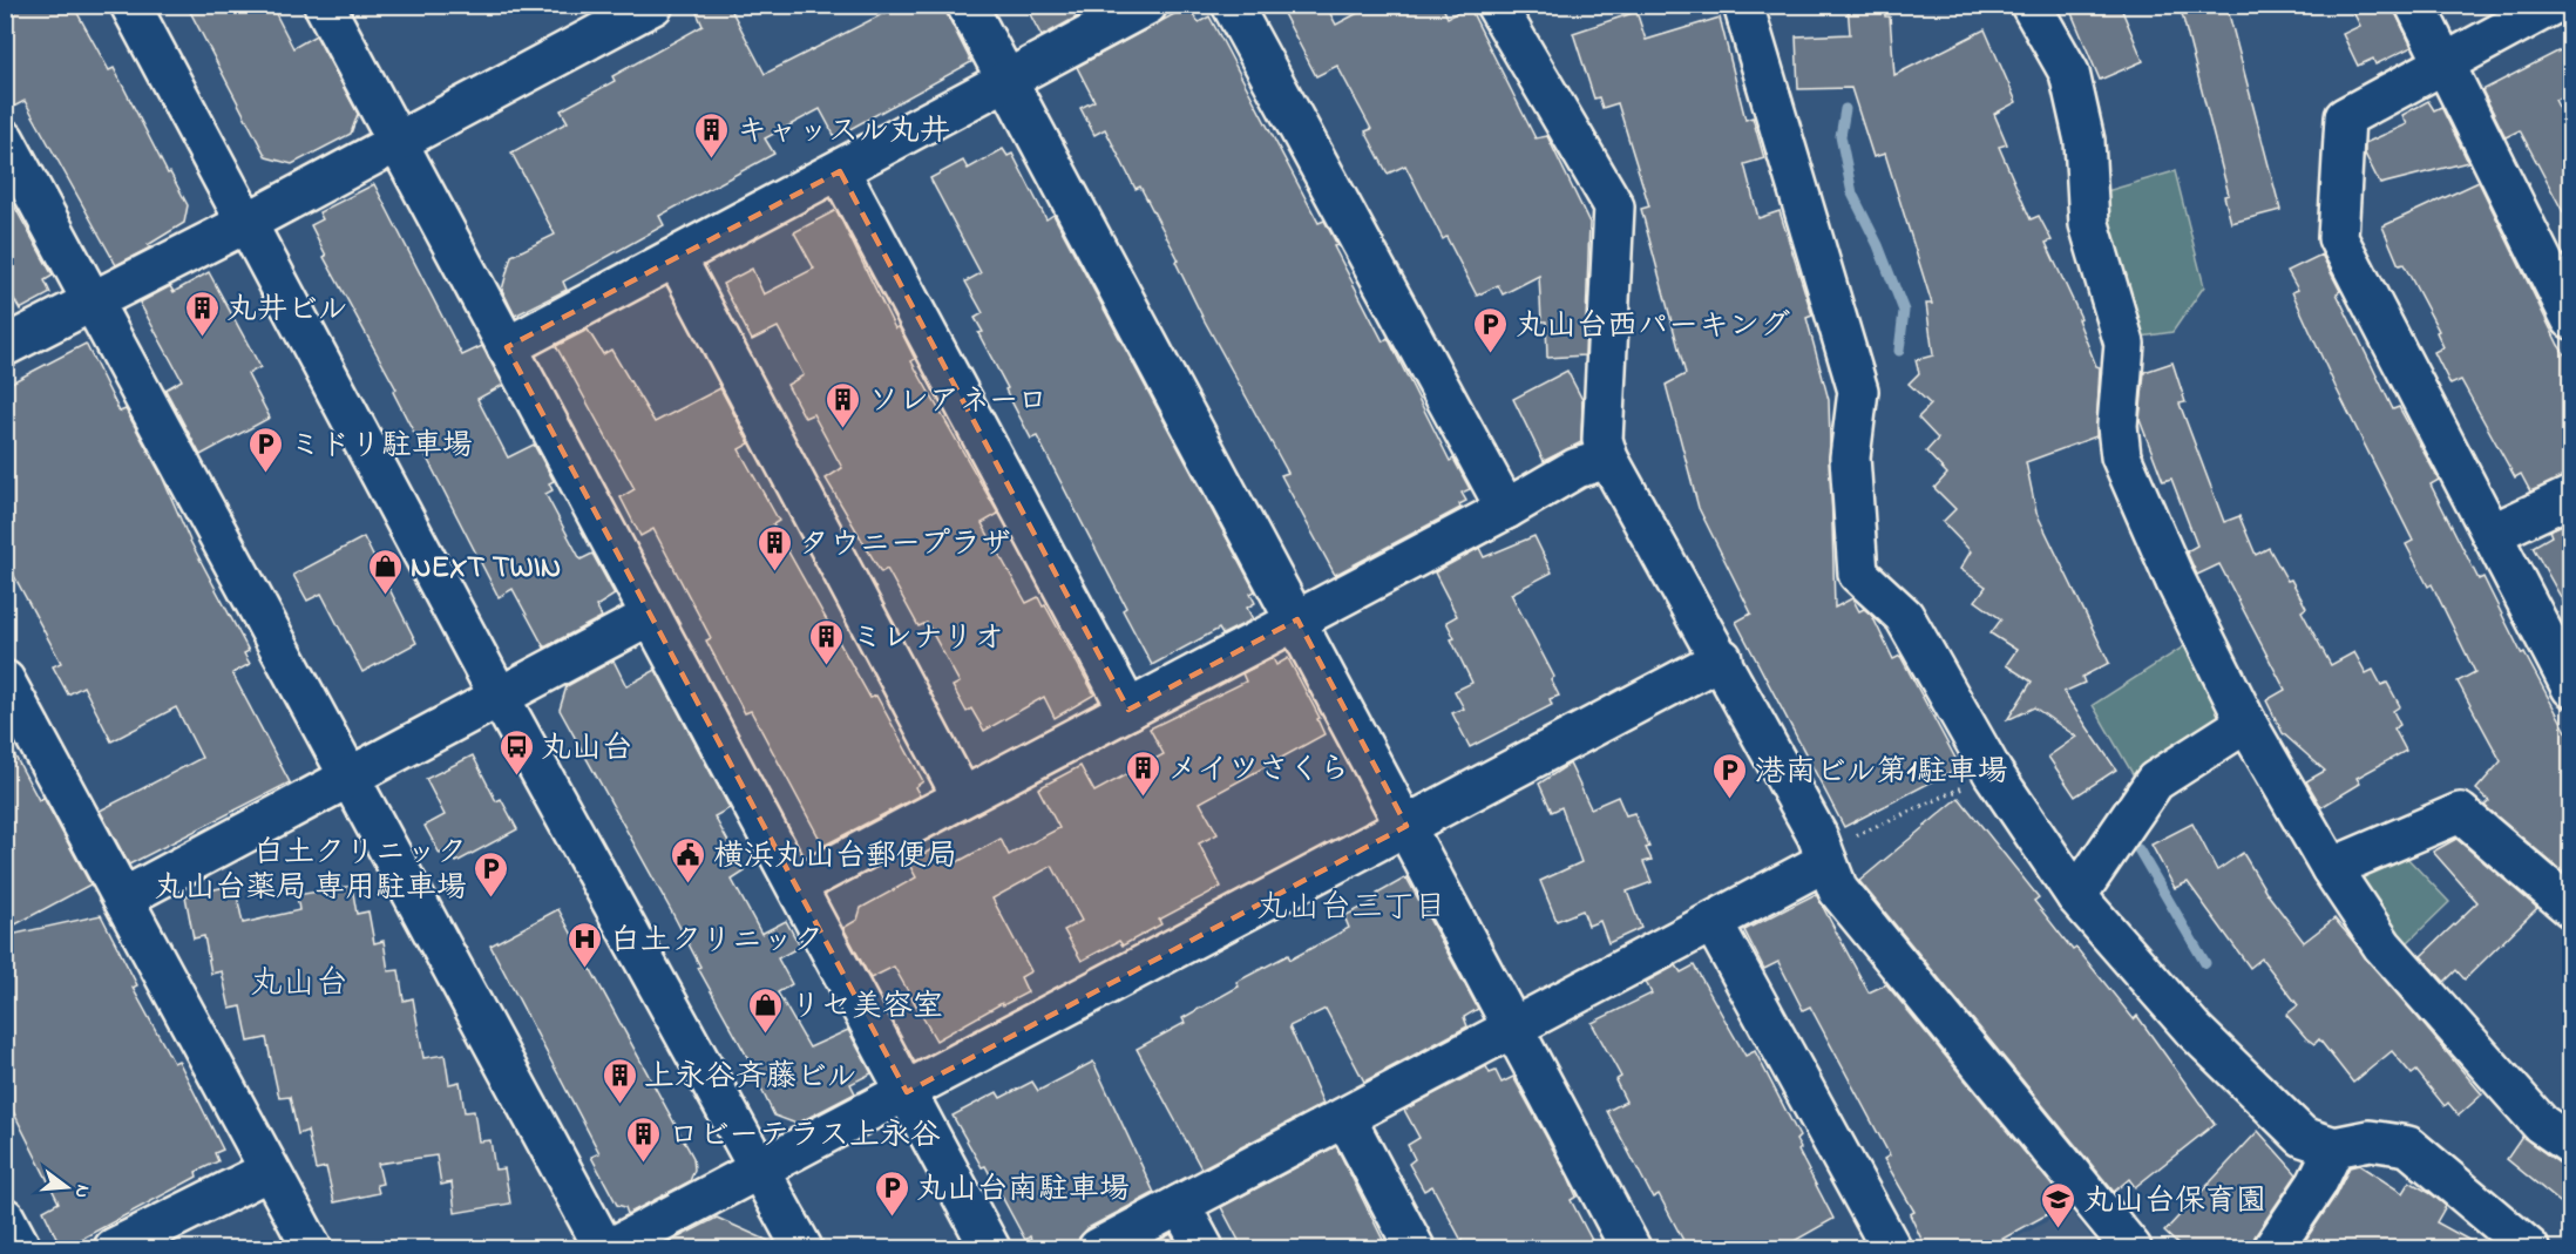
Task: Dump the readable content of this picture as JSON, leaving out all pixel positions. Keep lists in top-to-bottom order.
{
  "districts": ["丸山台三丁目", "丸山台"],
  "places": {
    "building": [
      "キャッスル丸井",
      "丸井ビル",
      "ソレアネーロ",
      "タウニープラザ",
      "ミレナリオ",
      "メイツさくら",
      "上永谷斉藤ビル",
      "ロビーテラス上永谷"
    ],
    "parking": [
      "丸山台西パーキング",
      "ミドリ駐車場",
      "港南ビル第1駐車場",
      "白土クリニック 丸山台薬局 専用駐車場",
      "丸山台南駐車場"
    ],
    "shop": ["NEXT TWIN", "リセ美容室"],
    "bus stop": ["丸山台"],
    "public building": ["横浜丸山台郵便局"],
    "hospital": ["白土クリニック"],
    "school or university": ["丸山台保育園"]
  },
  "north": "right"
}
